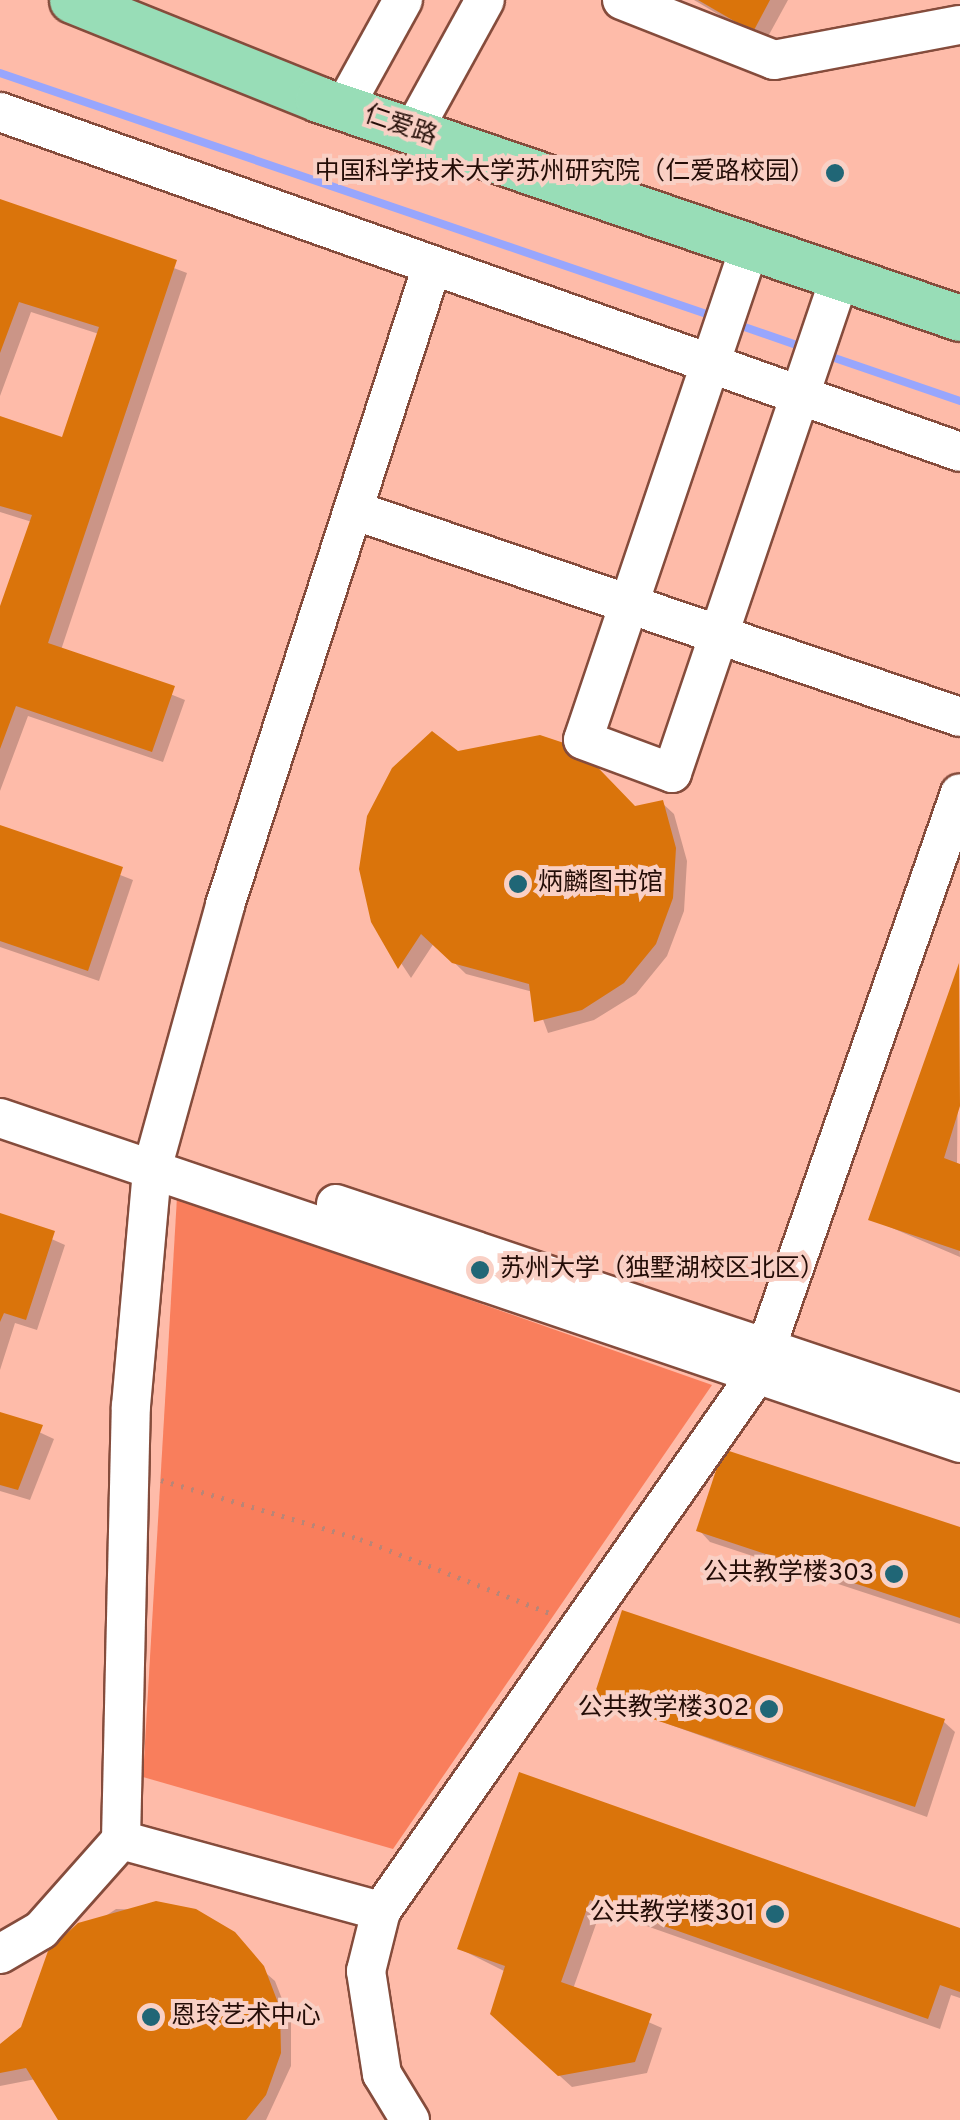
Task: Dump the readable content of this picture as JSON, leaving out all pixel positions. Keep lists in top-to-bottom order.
{
  "streets": {
    "main road": ["仁爱路"]
  },
  "places": [
    "中国科学技术大学苏州研究院（仁爱路校园）",
    "炳麟图书馆",
    "苏州大学（独墅湖校区北区）",
    "公共教学楼303",
    "公共教学楼302",
    "公共教学楼301",
    "恩玲艺术中心"
  ]
}
